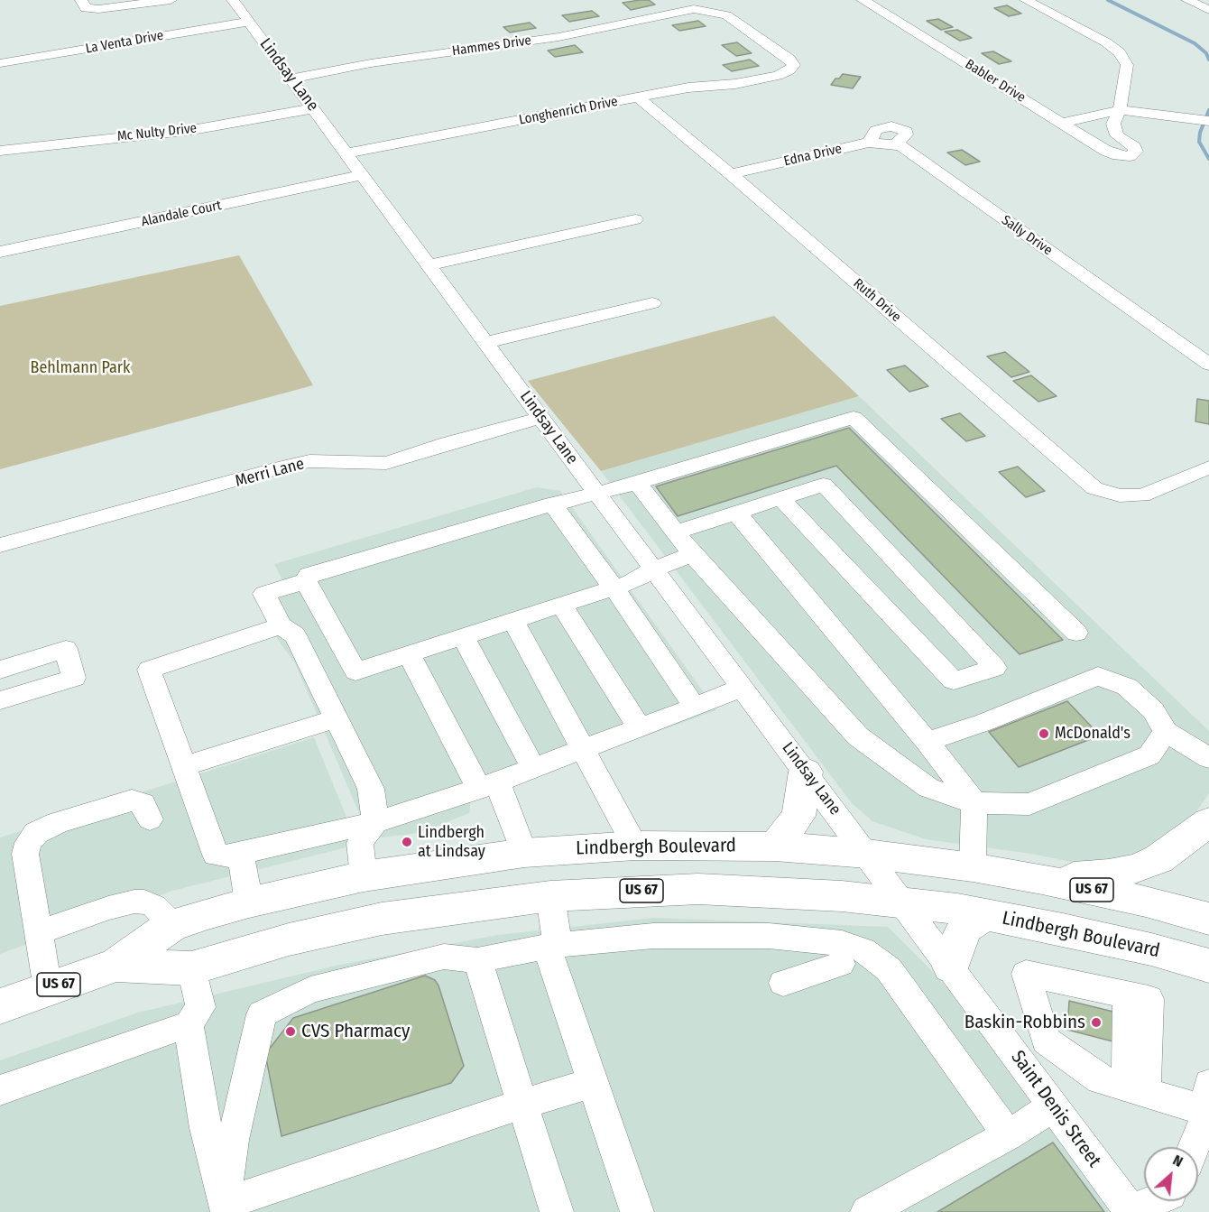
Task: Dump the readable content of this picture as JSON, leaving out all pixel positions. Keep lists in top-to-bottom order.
{
  "streets": {
    "main road": ["Lindbergh Boulevard", "US 67"],
    "street": [
      "La Venta Drive",
      "Hammes Drive",
      "Lindsay Lane",
      "Babler Drive",
      "Longhenrich Drive",
      "Mc Nulty Drive",
      "Edna Drive",
      "Alandale Court",
      "Sally Drive",
      "Ruth Drive",
      "Merri Lane",
      "Saint Denis Street"
    ]
  },
  "crossings": [
    ["La Venta Drive", "Lindsay Lane"],
    ["Hammes Drive", "Lindsay Lane"],
    ["Hammes Drive", "Longhenrich Drive"],
    ["Lindsay Lane", "Longhenrich Drive"],
    ["Lindsay Lane", "Mc Nulty Drive"],
    ["Lindsay Lane", "Alandale Court"],
    ["Lindsay Lane", "Merri Lane"],
    ["Lindsay Lane", "Lindbergh Boulevard"],
    ["Lindsay Lane", "Saint Denis Street"],
    ["Longhenrich Drive", "Ruth Drive"],
    ["Edna Drive", "Sally Drive"],
    ["Edna Drive", "Ruth Drive"],
    ["Lindbergh Boulevard", "Saint Denis Street"]
  ],
  "parks": ["Behlmann Park"],
  "places": [
    "McDonald's",
    "Lindbergh at Lindsay",
    "Baskin-Robbins",
    "CVS Pharmacy"
  ],
  "north": "top right"
}
